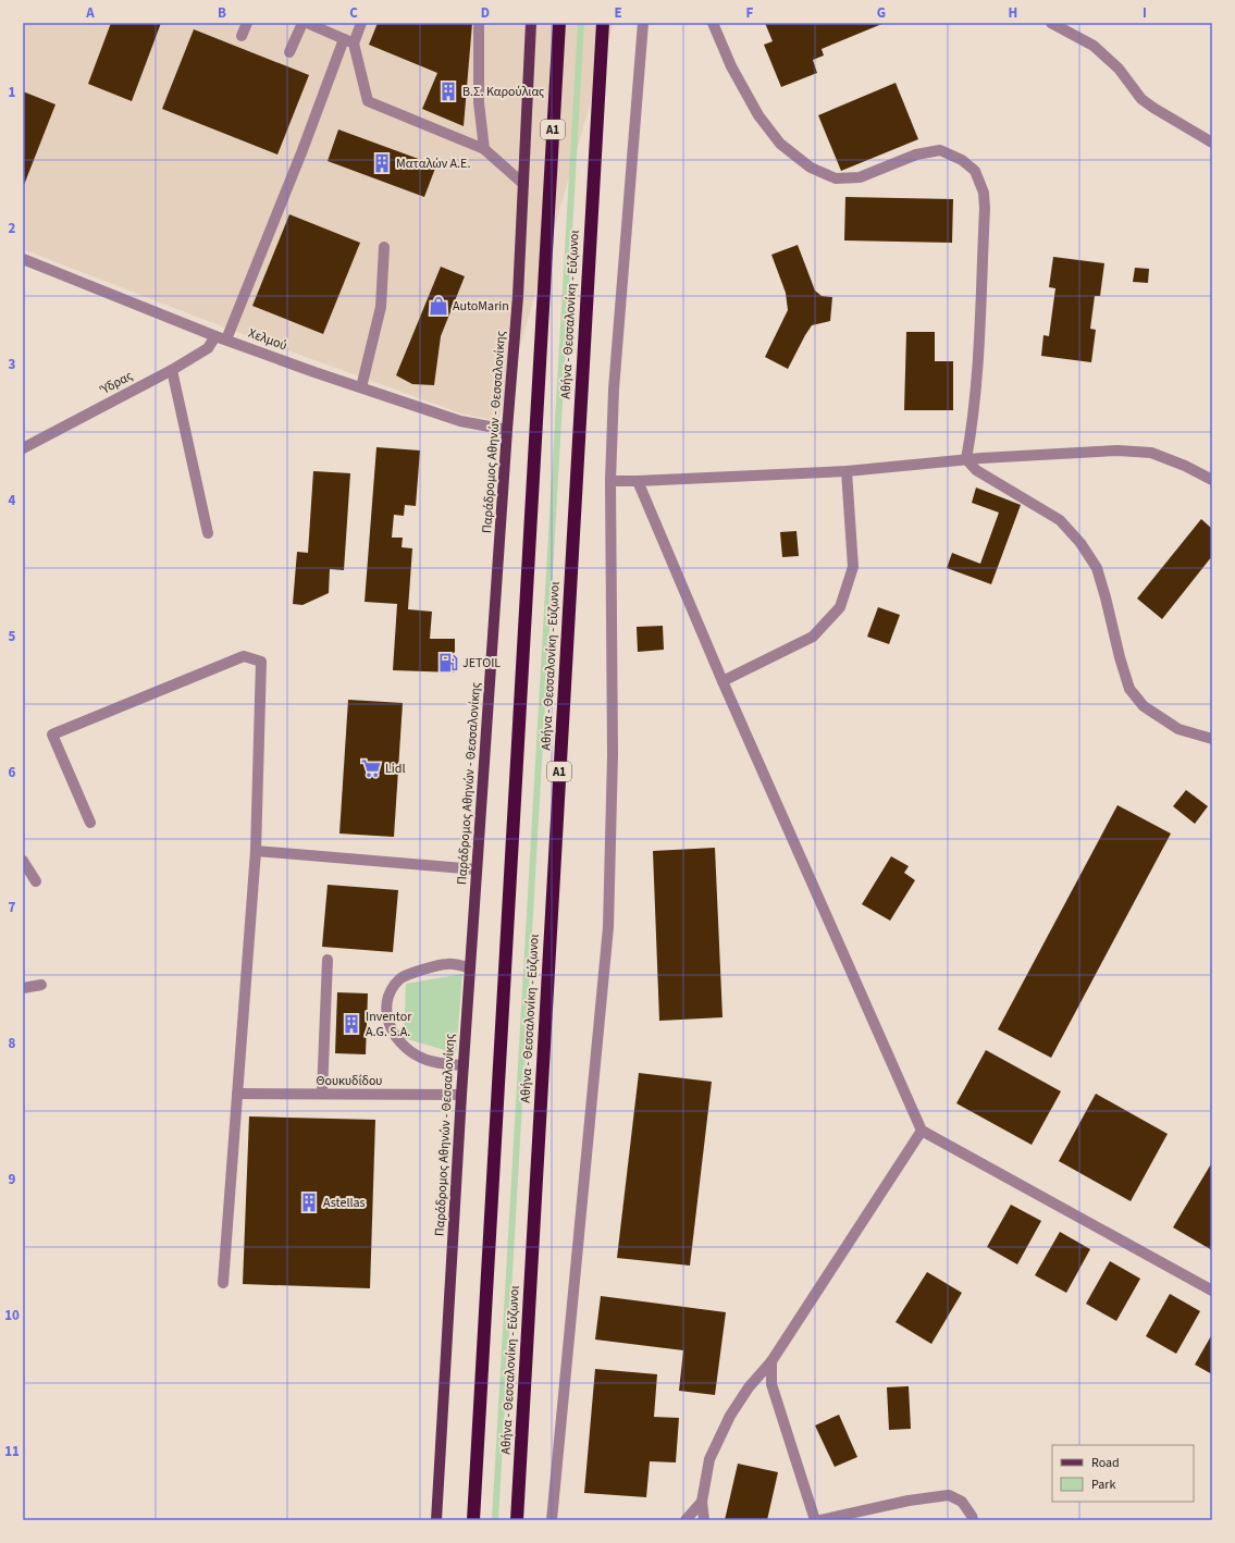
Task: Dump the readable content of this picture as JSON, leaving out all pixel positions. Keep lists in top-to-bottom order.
{
  "streets": {
    "highway": ["Α1", "Αθήνα - Θεσσαλονίκη - Εύζωνοι"],
    "main road": ["Παράδρομος Αθηνών - Θεσσαλονίκης"],
    "street": ["Χελμού", "Ύδρας", "Θουκυδίδου"]
  },
  "crossings": [
    ["Χελμού", "Ύδρας"],
    ["Χελμού", "Παράδρομος Αθηνών - Θεσσαλονίκης"],
    ["Παράδρομος Αθηνών - Θεσσαλονίκης", "Θουκυδίδου"]
  ],
  "places": {
    "building": [
      "Β.Σ. Καρούλιας",
      "Ματαλών Α.Ε.",
      "Inventor A.G. S.A.",
      "Astellas"
    ],
    "shop": ["AutoMarin"],
    "fuel station": ["JETOIL"],
    "supermarket": ["Lidl"]
  },
  "legend": ["Road", "Park"],
  "grid": {
    "columns": [
      "A",
      "B",
      "C",
      "D",
      "E",
      "F",
      "G",
      "H",
      "I"
    ],
    "rows": [
      "1",
      "2",
      "3",
      "4",
      "5",
      "6",
      "7",
      "8",
      "9",
      "10",
      "11"
    ]
  }
}
